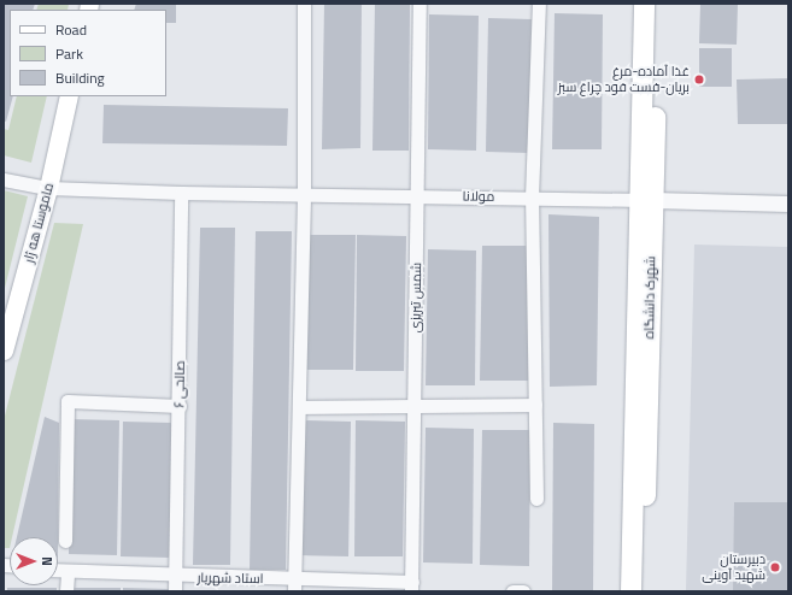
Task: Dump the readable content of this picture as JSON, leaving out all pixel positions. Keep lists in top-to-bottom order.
{
  "streets": {
    "main road": ["ماموستا هه ژار", "شهرک دانشگاه"],
    "street": [
      "مولانا",
      "شمس تبریزی",
      "صالحی ۶",
      "استاد شهریار"
    ]
  },
  "crossings": [
    ["مولانا", "ماموستا هه ژار"],
    ["مولانا", "شمس تبریزی"],
    ["مولانا", "شهرک دانشگاه"],
    ["مولانا", "صالحی ۶"],
    ["شمس تبریزی", "استاد شهریار"],
    ["صالحی ۶", "استاد شهریار"]
  ],
  "places": ["غذا آماده-مرغ بریان-فست فود چراغ سبز", "دبیرستان شهید آوینی"],
  "legend": ["Road", "Park", "Building"],
  "north": "right"
}
